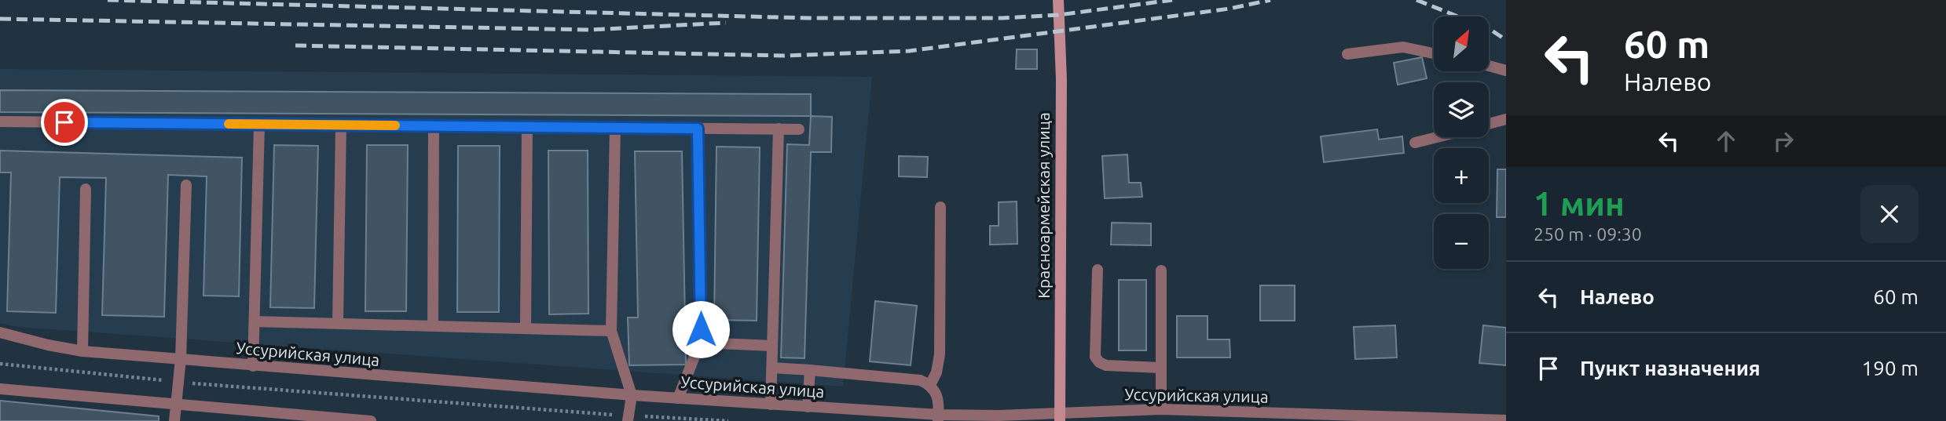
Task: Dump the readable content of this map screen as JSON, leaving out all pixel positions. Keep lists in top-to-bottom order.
{
  "streets": {
    "main road": ["Красноармейская улица"],
    "lane": ["Уссурийская улица"]
  },
  "crossings": [
    ["Красноармейская улица", "Уссурийская улица"]
  ],
  "north": "top right",
  "page": {
    "turn": ["60 m", "Налево"],
    "map_buttons": ["+", "−"],
    "heading": ["1 мин", "250 m · 09:30"],
    "list": [
      {
        "name": "Налево",
        "value": "60 m"
      },
      {
        "name": "Пункт назначения",
        "value": "190 m"
      }
    ]
  }
}
